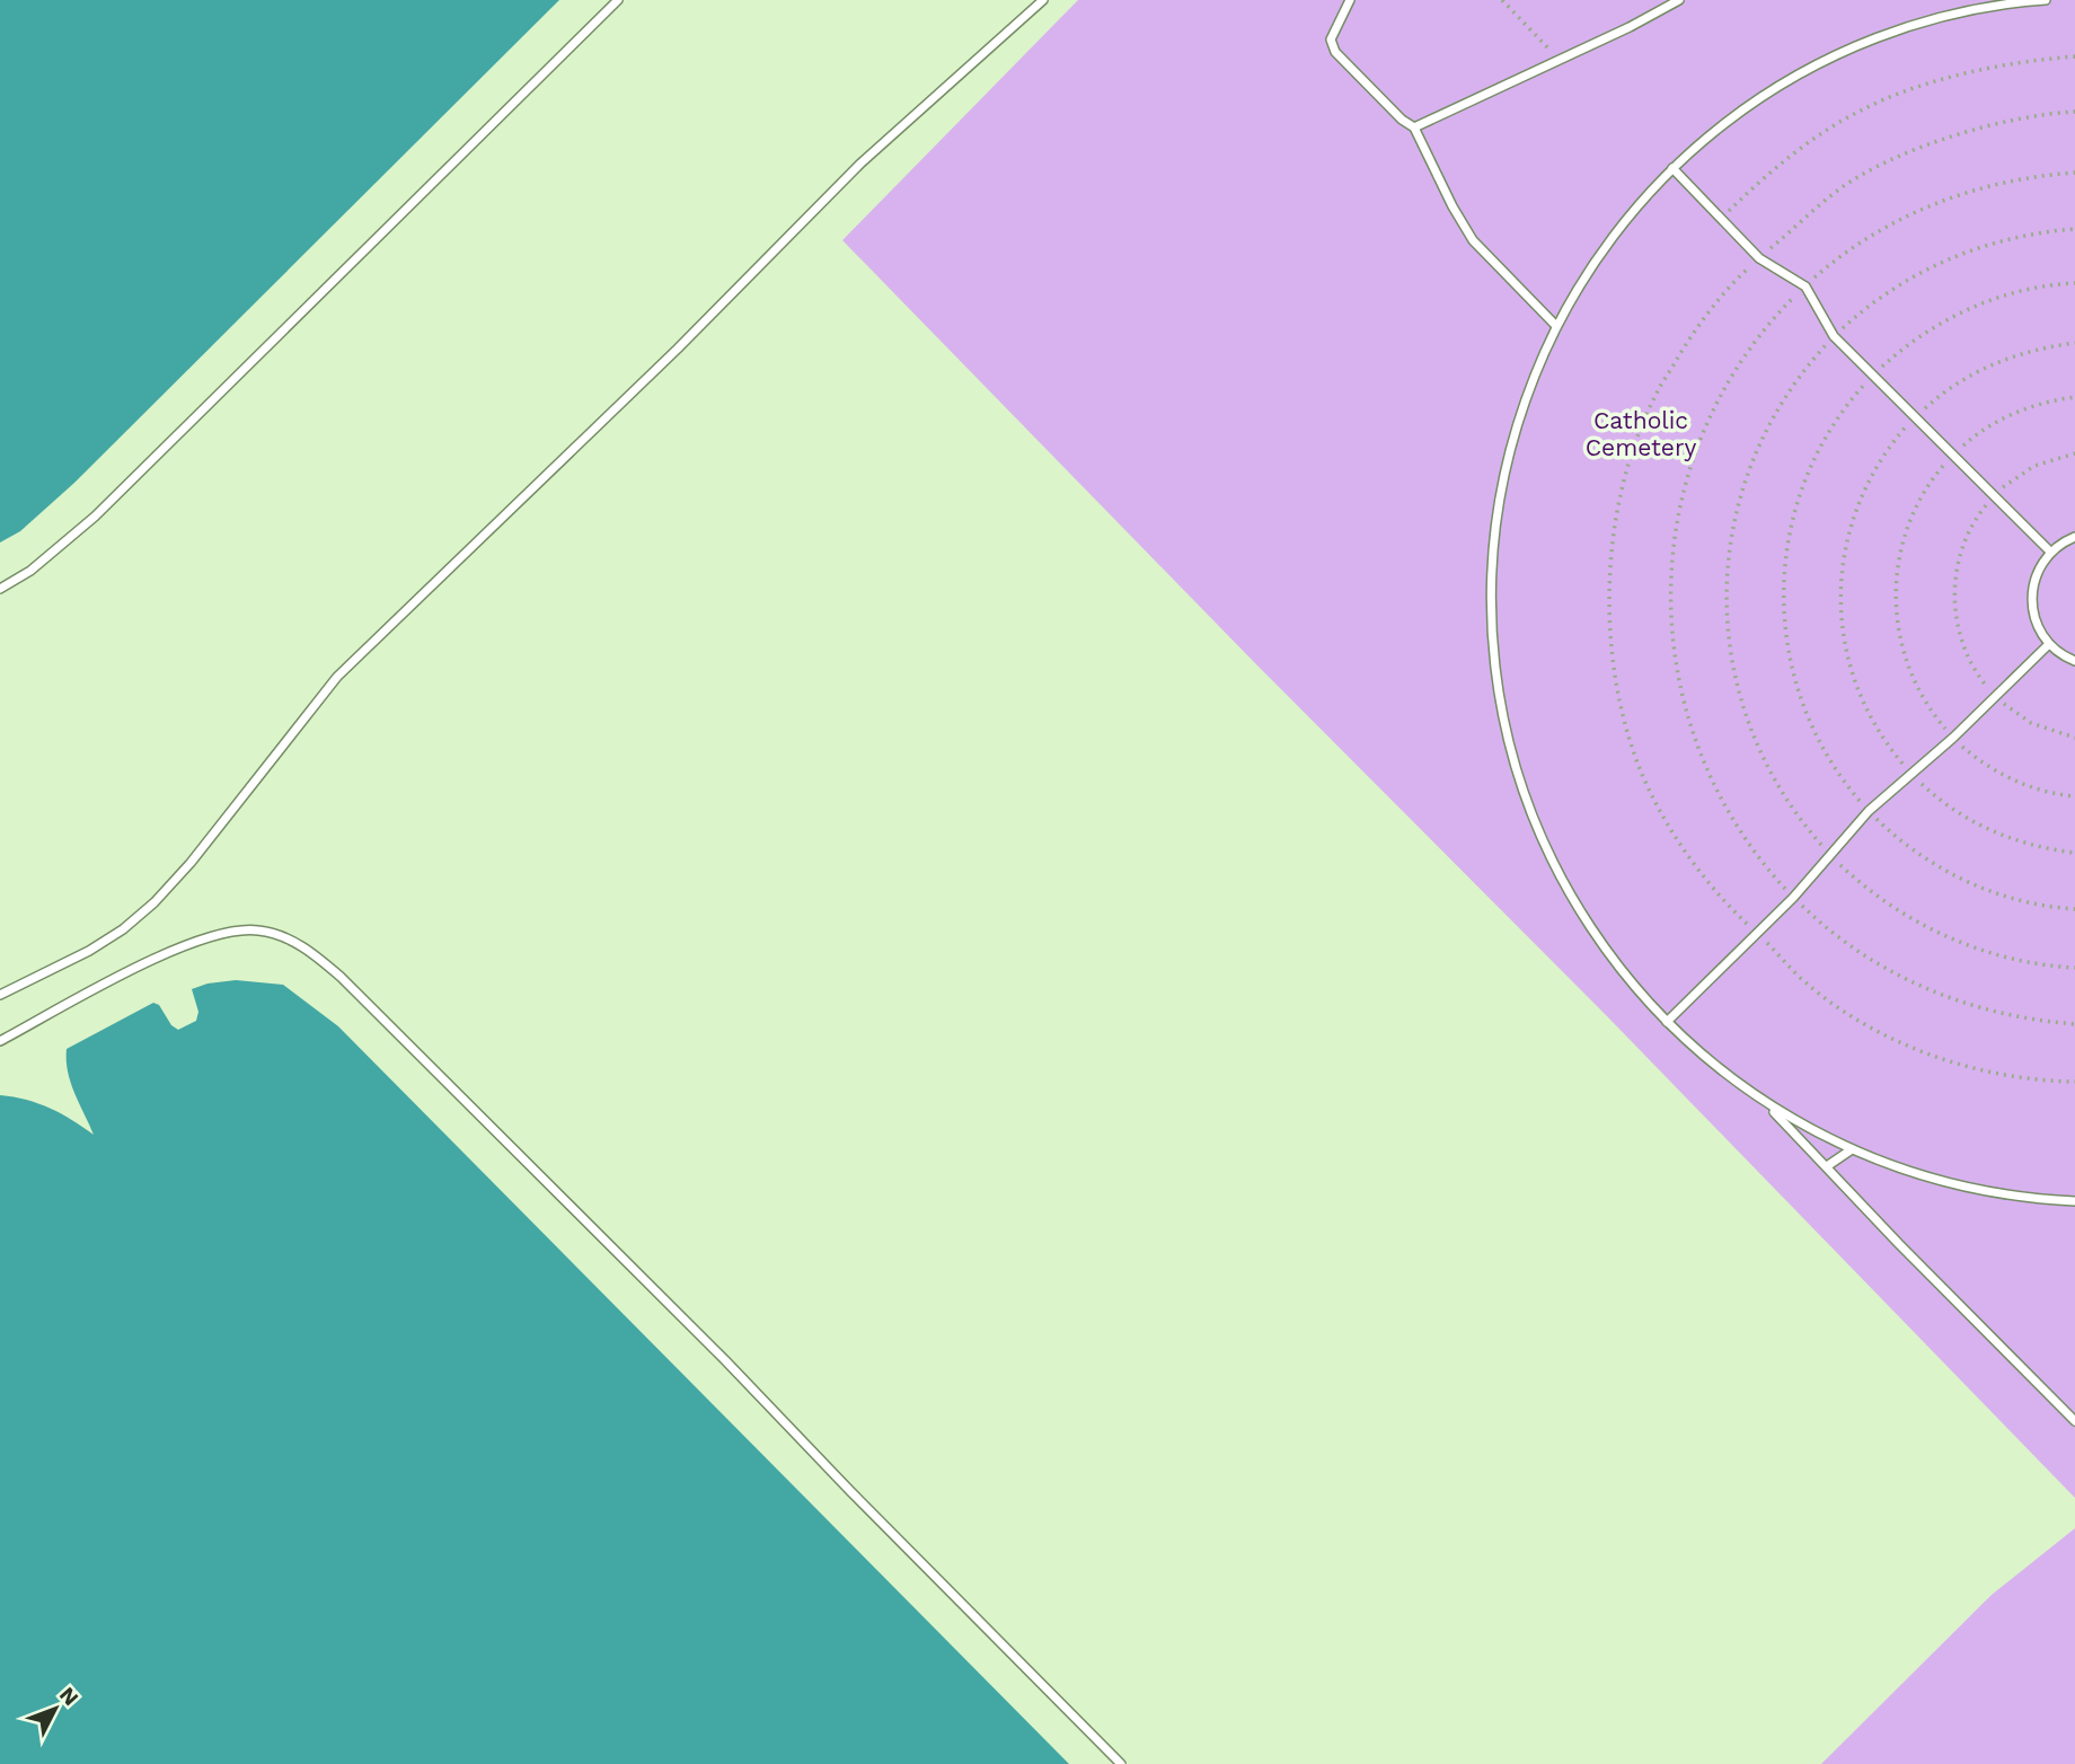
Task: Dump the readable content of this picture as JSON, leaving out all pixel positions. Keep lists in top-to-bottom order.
{
  "parks": ["Catholic Cemetery"],
  "north": "top right"
}
